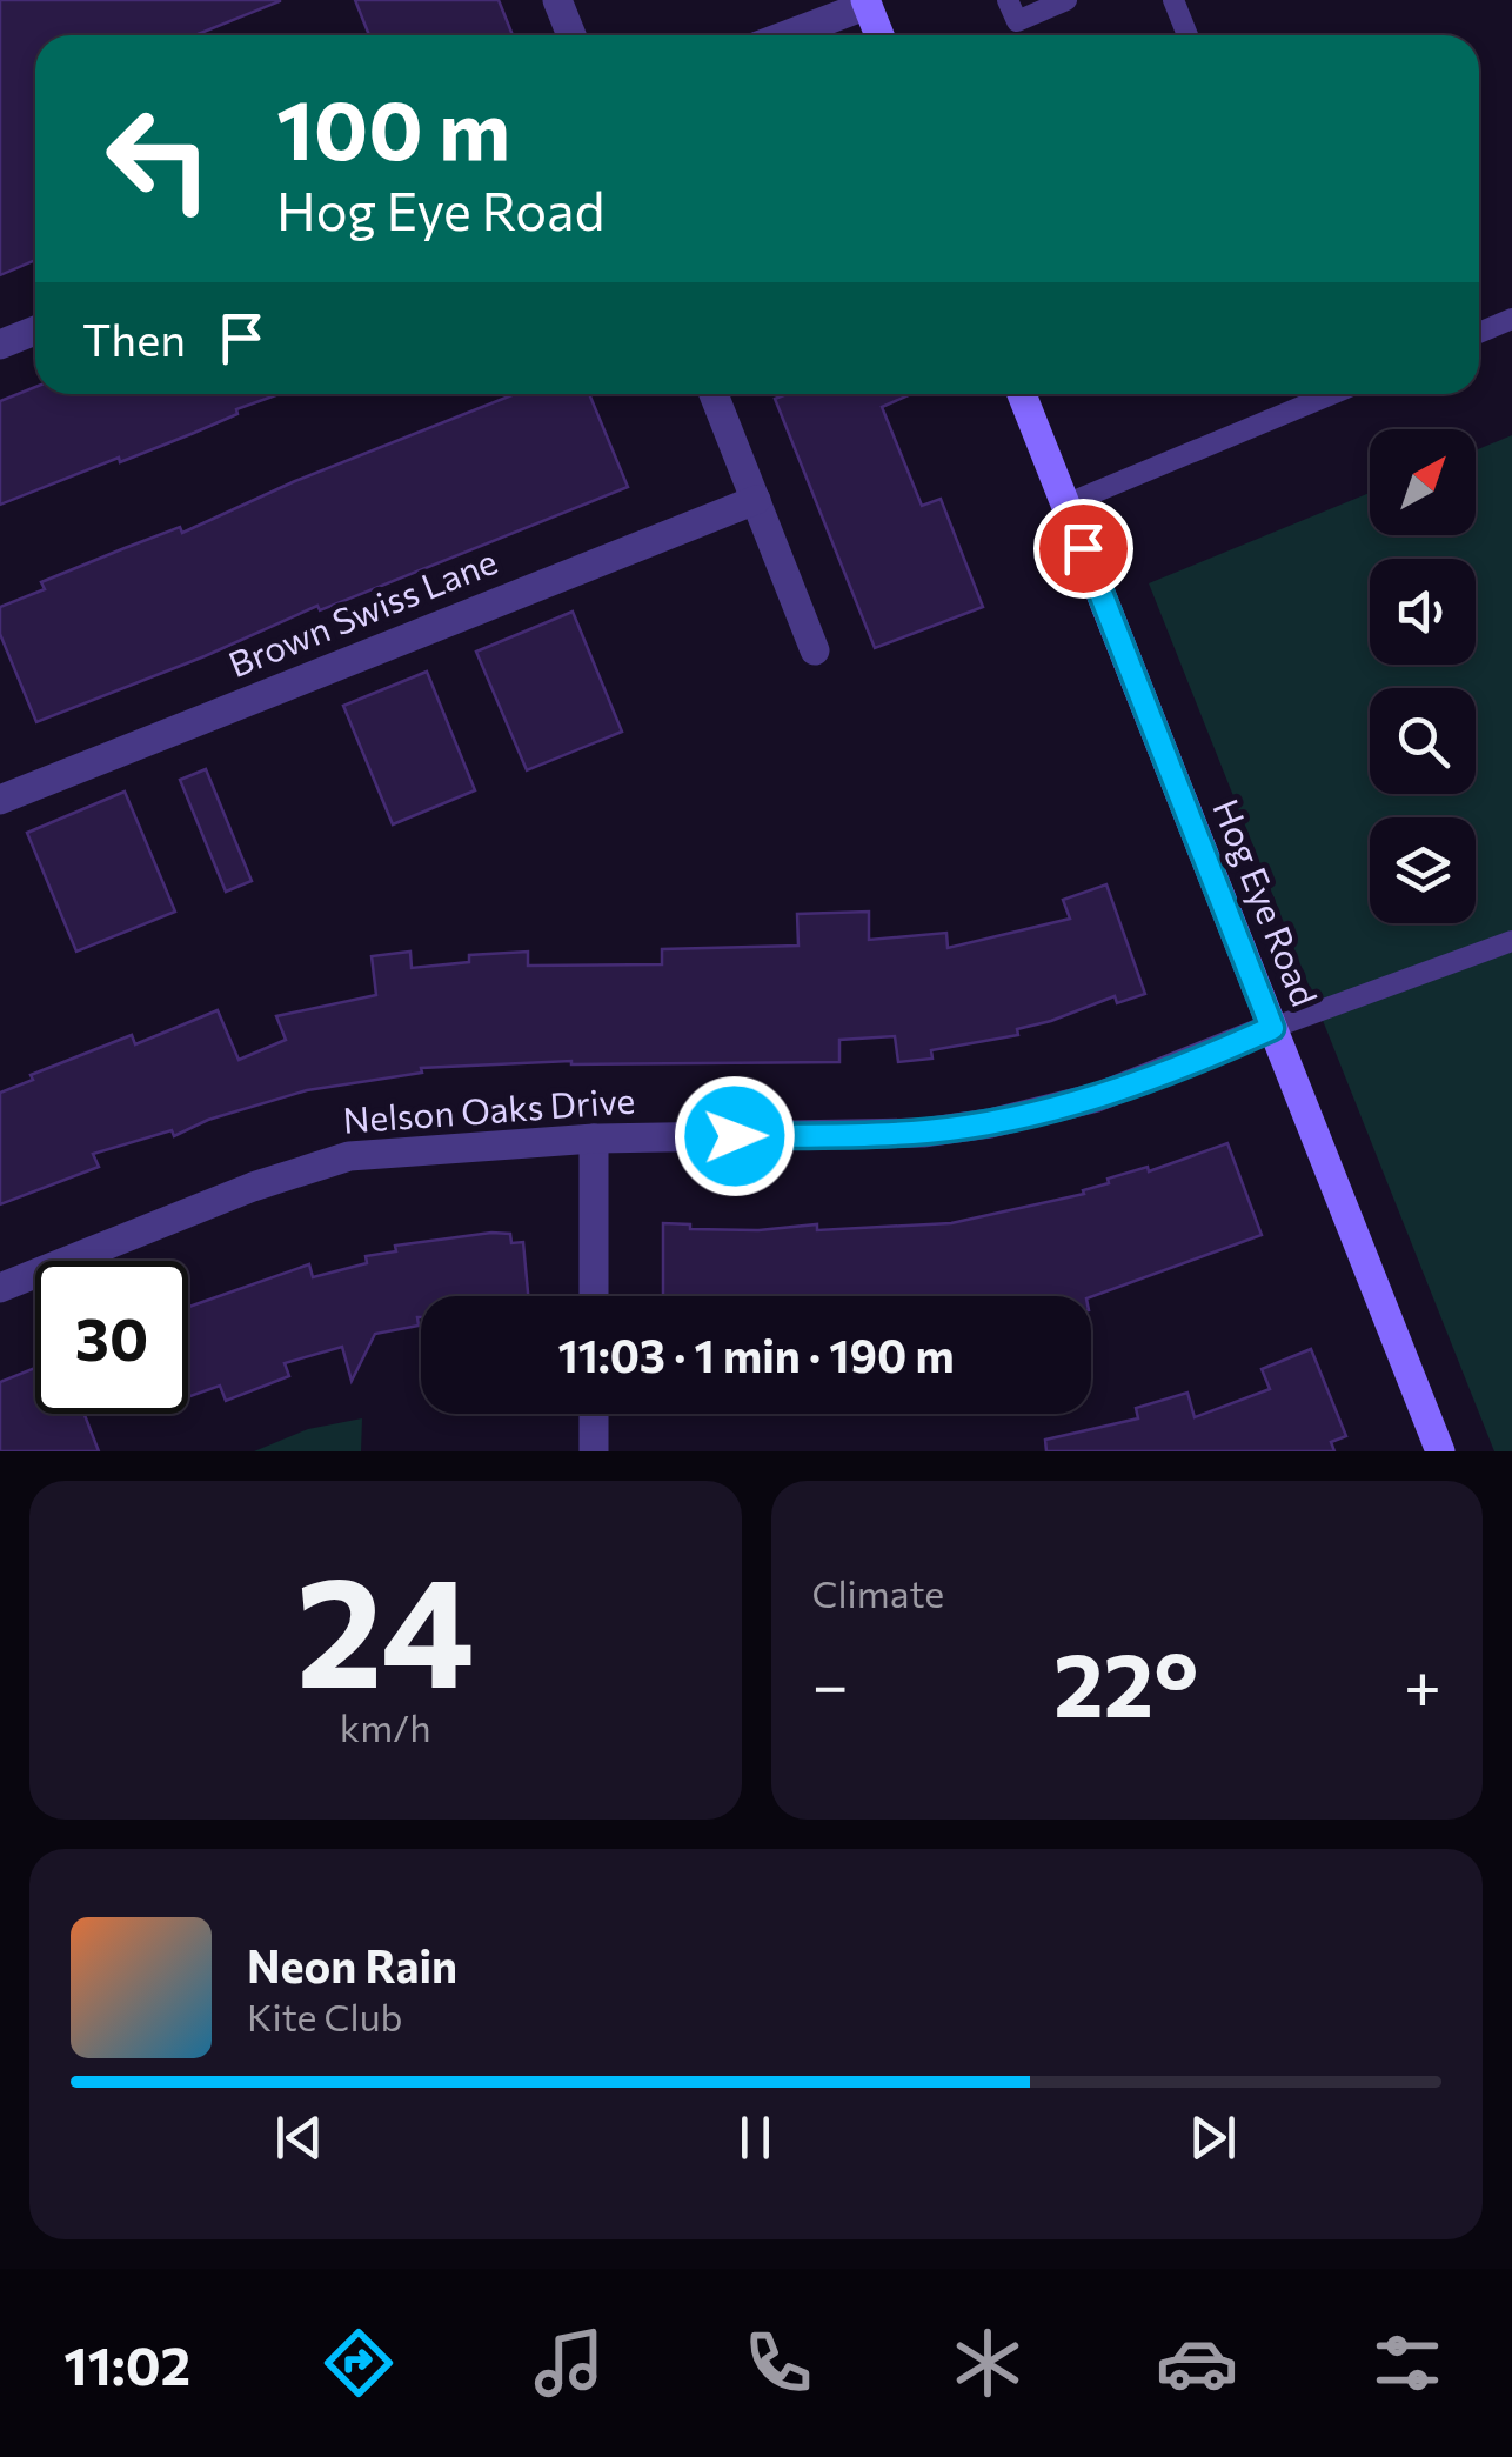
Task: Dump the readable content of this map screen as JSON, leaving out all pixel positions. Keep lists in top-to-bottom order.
{
  "streets": {
    "street": ["Brown Swiss Lane", "Hog Eye Road", "Nelson Oaks Drive"]
  },
  "crossings": [
    ["Hog Eye Road", "Nelson Oaks Drive"]
  ],
  "north": "top right",
  "page": {
    "turn": ["100 m", "Hog Eye Road"],
    "then": "Then",
    "limit": "30",
    "trip": "11:03 · 1 min · 190 m",
    "tile": [
      ["24", "km/h"],
      "Climate"
    ],
    "heat": ["−", "22°", "+"],
    "song": ["Neon Rain", "Kite Club"],
    "tabs": "11:02"
  }
}
